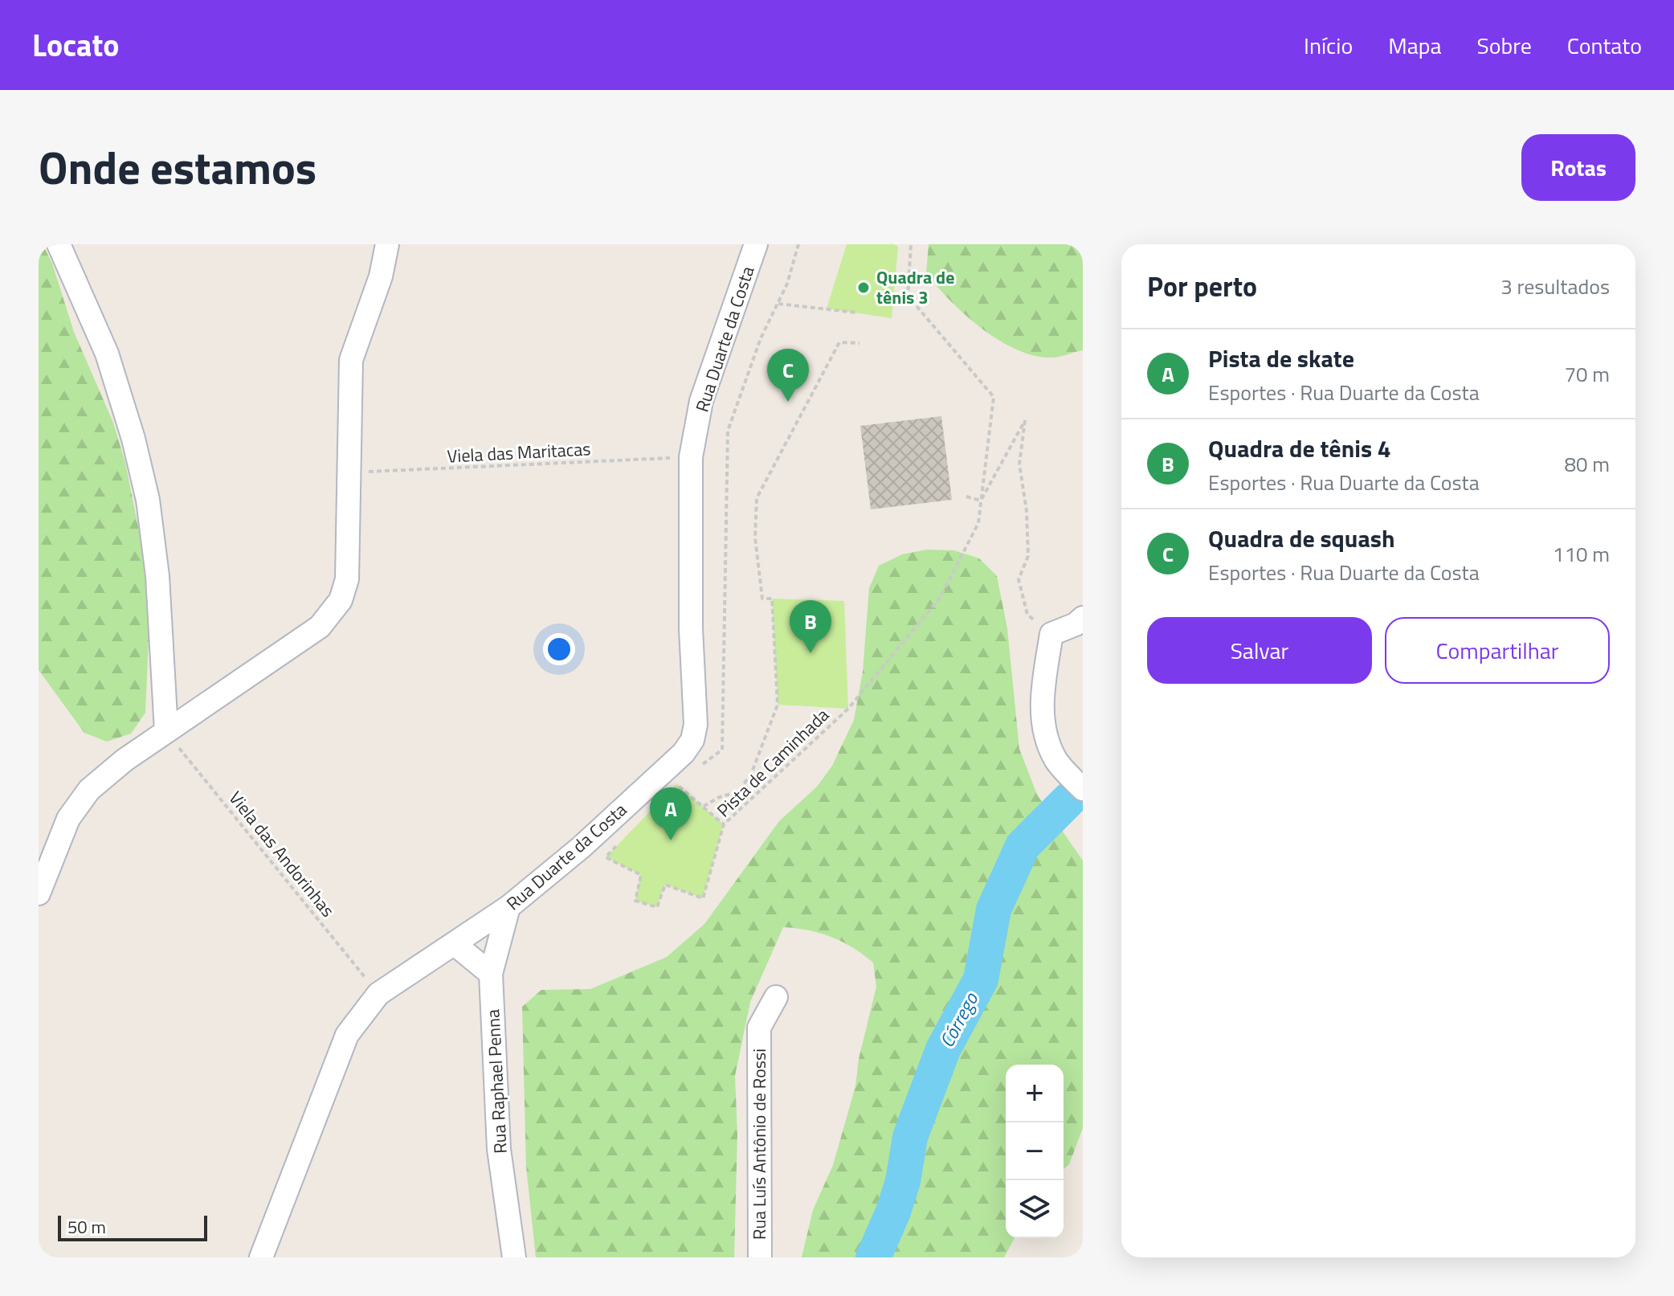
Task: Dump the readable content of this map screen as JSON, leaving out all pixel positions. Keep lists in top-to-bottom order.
{
  "streets": {
    "street": ["Rua Duarte da Costa", "Rua Raphael Penna", "Rua Luís Antônio de Rossi"],
    "path": ["Viela das Maritacas", "Pista de Caminhada", "Viela das Andorinhas"]
  },
  "crossings": [
    ["Rua Duarte da Costa", "Viela das Maritacas"],
    ["Rua Duarte da Costa", "Viela das Andorinhas"],
    ["Rua Duarte da Costa", "Rua Raphael Penna"]
  ],
  "water": ["Córrego"],
  "places": ["Quadra de tênis 3"],
  "scale_bar": "50 m",
  "page": {
    "header": "Locato",
    "nav": [
      "Início",
      "Mapa",
      "Sobre",
      "Contato"
    ],
    "title": "Onde estamos",
    "buttons": [
      "Rotas",
      ["Salvar", "Compartilhar"]
    ],
    "heading": ["Por perto", "3 resultados"],
    "list": [
      {
        "mark": "A",
        "name": "Pista de skate",
        "note": "Esportes · Rua Duarte da Costa",
        "value": "70 m"
      },
      {
        "mark": "B",
        "name": "Quadra de tênis 4",
        "note": "Esportes · Rua Duarte da Costa",
        "value": "80 m"
      },
      {
        "mark": "C",
        "name": "Quadra de squash",
        "note": "Esportes · Rua Duarte da Costa",
        "value": "110 m"
      }
    ],
    "pins": ["C", "B", "A"],
    "map_buttons": ["+", "−"],
    "scale": "50 m"
  }
}
